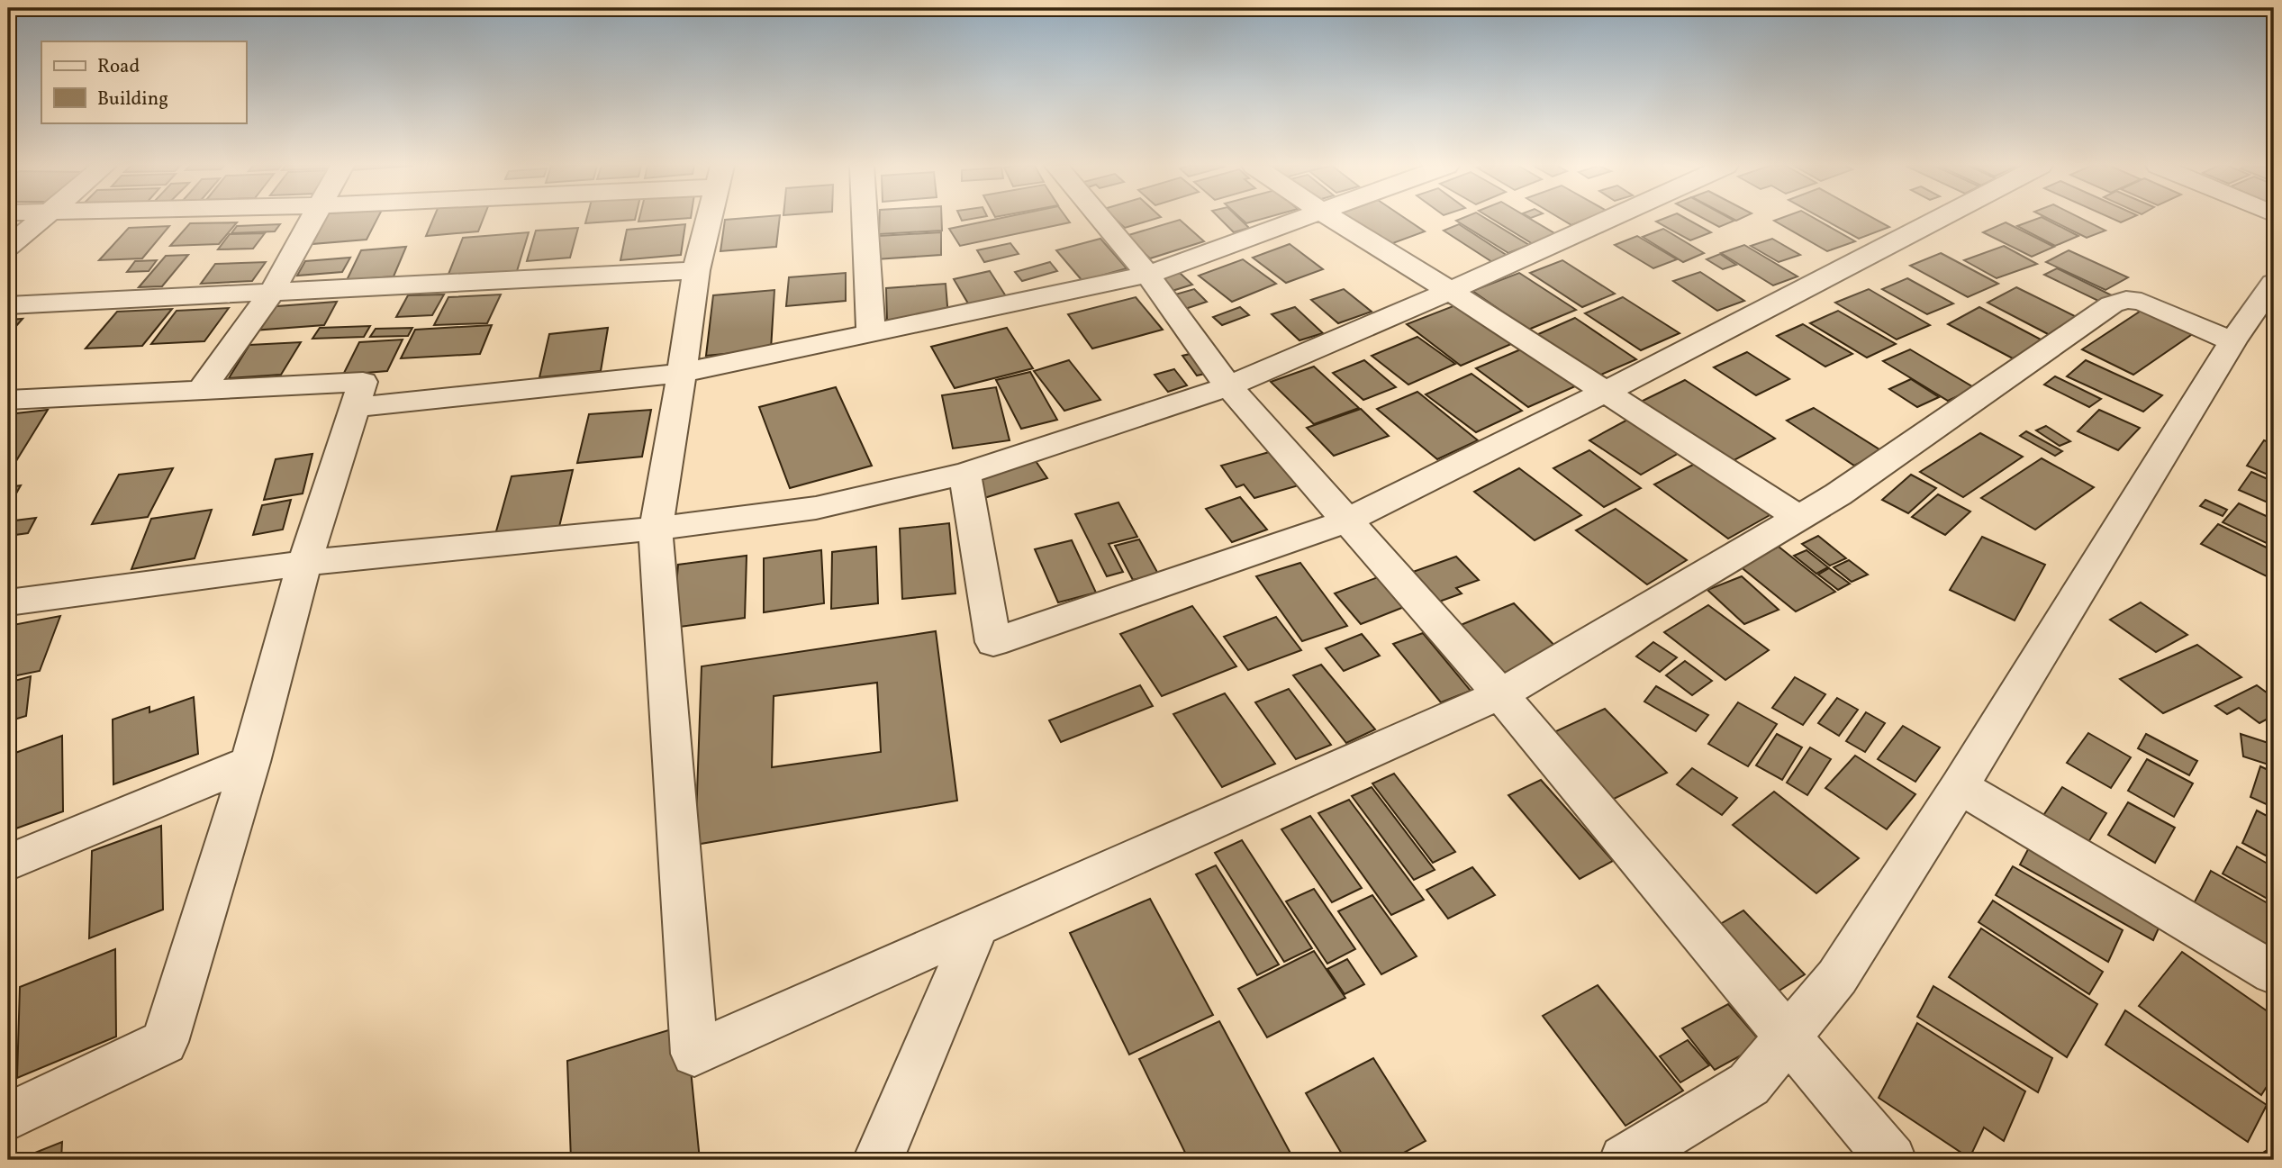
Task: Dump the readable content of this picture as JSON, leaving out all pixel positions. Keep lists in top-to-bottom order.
{
  "legend": ["Road", "Building"]
}
